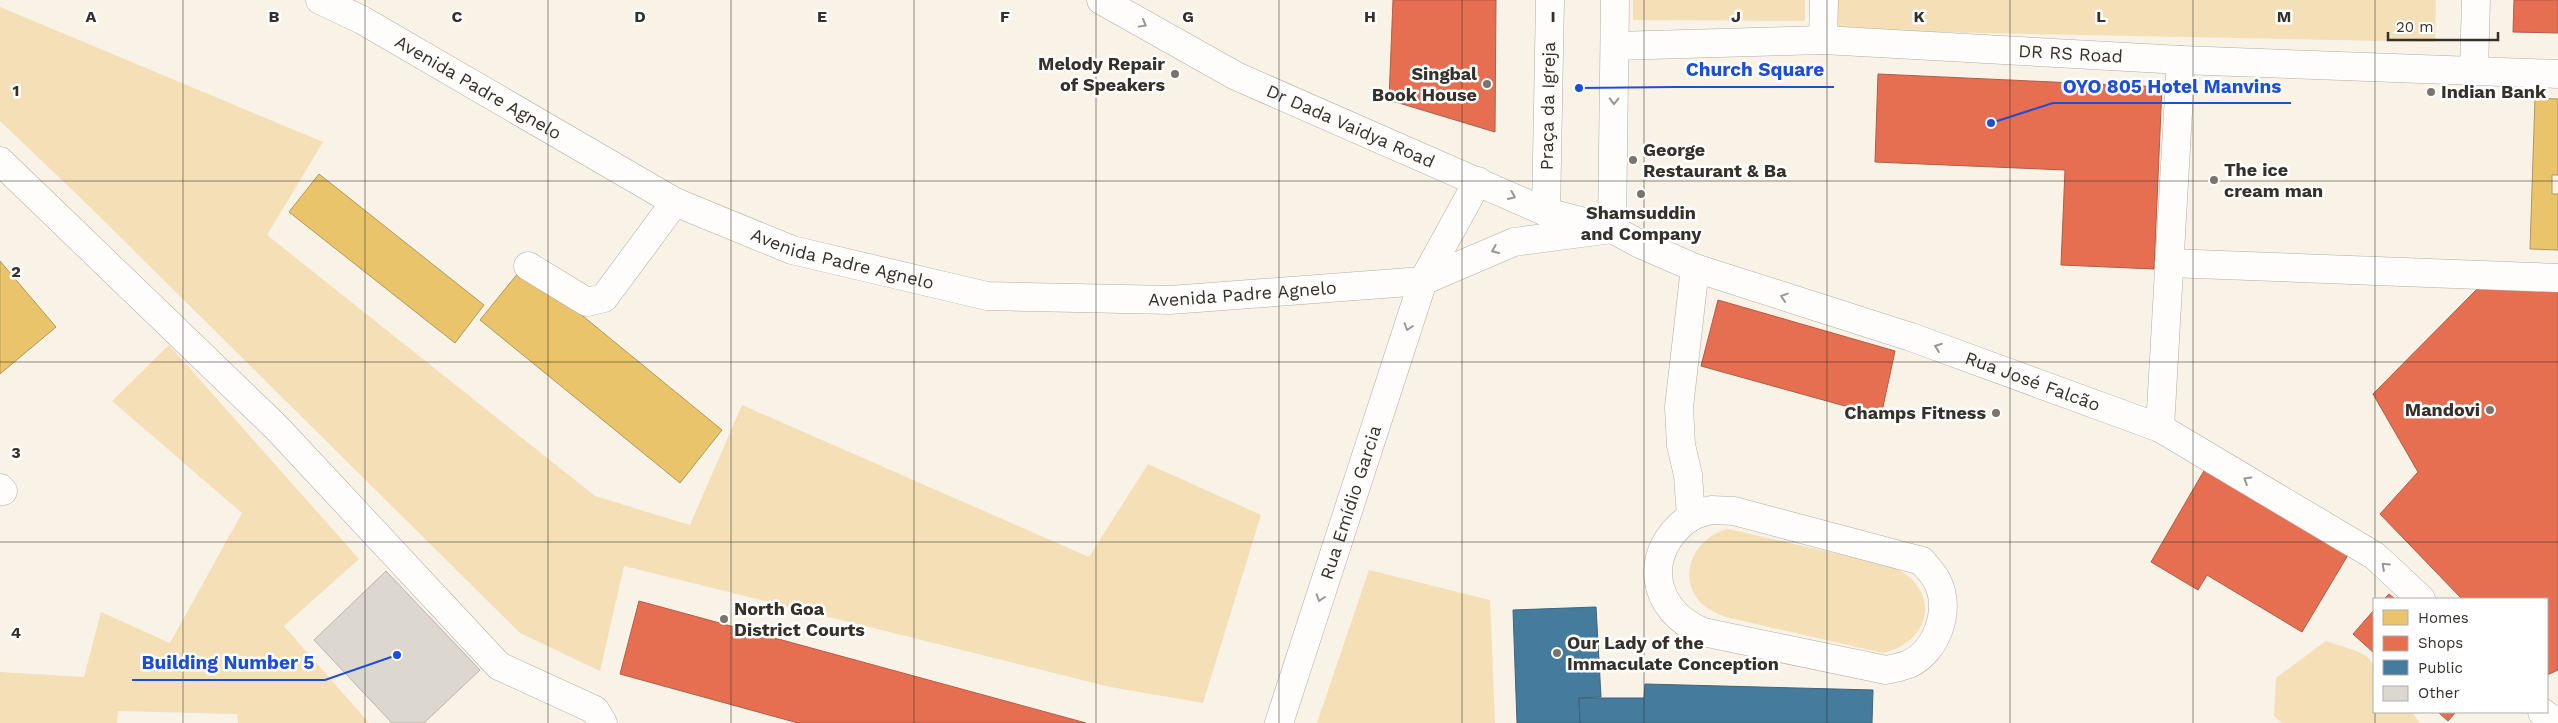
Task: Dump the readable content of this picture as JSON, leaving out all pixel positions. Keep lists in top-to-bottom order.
{
  "streets": {
    "street": [
      "DR RS Road",
      "Avenida Padre Agnelo",
      "Praça da Igreja",
      "Dr Dada Vaidya Road",
      "Rua José Falcão",
      "Rua Emídio Garcia"
    ]
  },
  "crossings": [
    ["Avenida Padre Agnelo", "Rua Emídio Garcia"],
    ["Praça da Igreja", "Dr Dada Vaidya Road"],
    ["Dr Dada Vaidya Road", "Rua José Falcão"],
    ["Dr Dada Vaidya Road", "Rua Emídio Garcia"]
  ],
  "one_way": ["Dr Dada Vaidya Road", "Rua José Falcão", "Rua Emídio Garcia"],
  "places": [
    "Melody Repair of Speakers",
    "Singbal Book House",
    "Church Square",
    "Indian Bank",
    "OYO 805 Hotel Manvins",
    "George Restaurant & Ba",
    "The ice cream man",
    "Shamsuddin and Company",
    "Mandovi",
    "Champs Fitness",
    "North Goa District Courts",
    "Our Lady of the Immaculate Conception",
    "Building Number 5"
  ],
  "legend": [
    "Homes",
    "Shops",
    "Public",
    "Other"
  ],
  "scale_bar": "20 m",
  "grid": {
    "columns": [
      "A",
      "B",
      "C",
      "D",
      "E",
      "F",
      "G",
      "H",
      "I",
      "J",
      "K",
      "L",
      "M"
    ],
    "rows": [
      "1",
      "2",
      "3",
      "4"
    ]
  }
}
